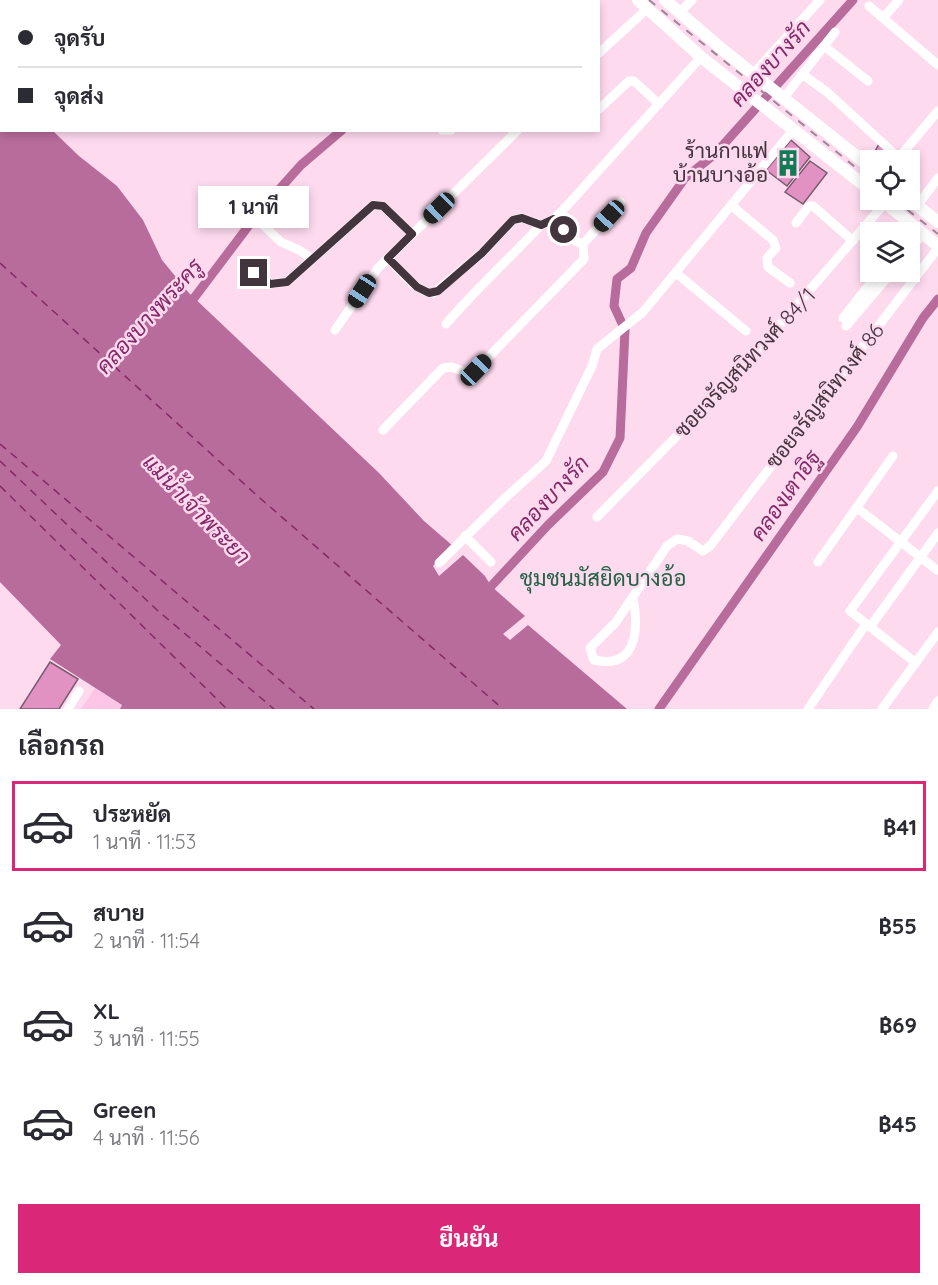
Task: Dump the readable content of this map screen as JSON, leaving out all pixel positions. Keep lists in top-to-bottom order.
{
  "streets": {
    "street": ["ซอยจรัญสนิทวงศ์ 84/1", "ซอยจรัญสนิทวงศ์ 86"]
  },
  "districts": ["ชุมชนมัสยิดบางอ้อ"],
  "water": [
    "คลองบางรัก",
    "คลองบางพระครู",
    "คลองเตาอิฐ",
    "แม่น้ำเจ้าพระยา"
  ],
  "places": {
    "building": ["ร้านกาแฟ บ้านบางอ้อ"]
  },
  "page": {
    "banner": ["จุดรับ", "จุดส่ง"],
    "bubble": "1 นาที",
    "heading": "เลือกรถ",
    "list": [
      {
        "name": "ประหยัด",
        "note": "1 นาที · 11:53",
        "value": "฿41"
      },
      {
        "name": "สบาย",
        "note": "2 นาที · 11:54",
        "value": "฿55"
      },
      {
        "name": "XL",
        "note": "3 นาที · 11:55",
        "value": "฿69"
      },
      {
        "name": "Green",
        "note": "4 นาที · 11:56",
        "value": "฿45"
      }
    ],
    "buttons": "ยืนยัน"
  }
}
